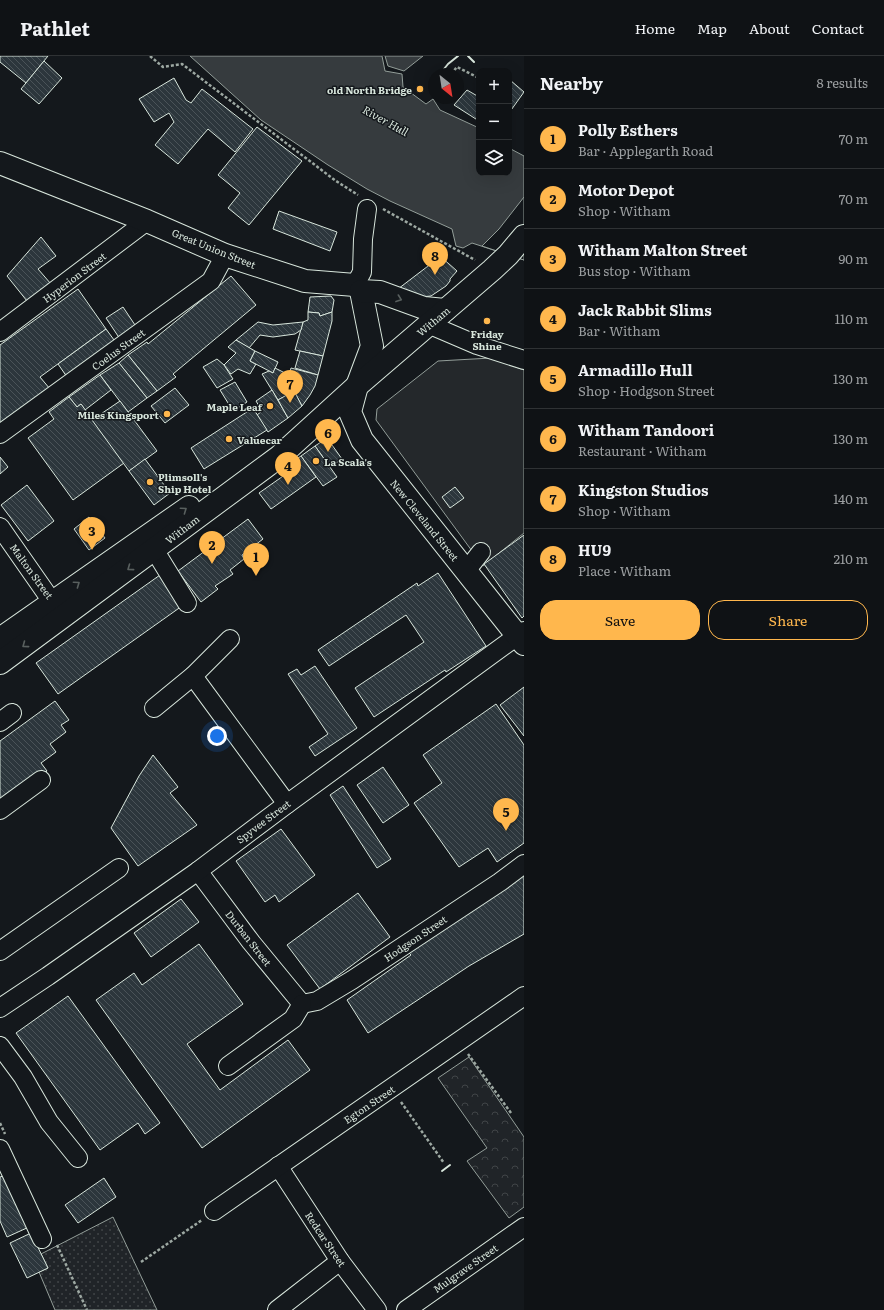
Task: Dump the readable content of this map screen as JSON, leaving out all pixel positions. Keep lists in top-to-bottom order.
{
  "streets": {
    "main road": ["Great Union Street", "Witham", "New Cleveland Street"],
    "street": [
      "Hyperion Street",
      "Coelus Street",
      "Malton Street",
      "Spyvee Street",
      "Durban Street",
      "Hodgson Street",
      "Egton Street",
      "Redcar Street",
      "Mulgrave Street"
    ]
  },
  "crossings": [
    ["Great Union Street", "Hyperion Street"],
    ["Great Union Street", "Witham"],
    ["Great Union Street", "Coelus Street"],
    ["Witham", "New Cleveland Street"],
    ["Witham", "Malton Street"],
    ["New Cleveland Street", "Spyvee Street"],
    ["Spyvee Street", "Durban Street"],
    ["Durban Street", "Hodgson Street"],
    ["Egton Street", "Redcar Street"]
  ],
  "water": ["River Hull"],
  "places": [
    "old North Bridge",
    "Friday Shine",
    "Maple Leaf",
    "Miles Kingsport",
    "Valuecar",
    "La Scala's",
    "Plimsoll's Ship Hotel"
  ],
  "north": "bottom right",
  "page": {
    "header": "Pathlet",
    "nav": [
      "Home",
      "Map",
      "About",
      "Contact"
    ],
    "heading": ["Nearby", "8 results"],
    "map_buttons": ["+", "−"],
    "list": [
      {
        "mark": "1",
        "name": "Polly Esthers",
        "note": "Bar · Applegarth Road",
        "value": "70 m"
      },
      {
        "mark": "2",
        "name": "Motor Depot",
        "note": "Shop · Witham",
        "value": "70 m"
      },
      {
        "mark": "3",
        "name": "Witham Malton Street",
        "note": "Bus stop · Witham",
        "value": "90 m"
      },
      {
        "mark": "4",
        "name": "Jack Rabbit Slims",
        "note": "Bar · Witham",
        "value": "110 m"
      },
      {
        "mark": "5",
        "name": "Armadillo Hull",
        "note": "Shop · Hodgson Street",
        "value": "130 m"
      },
      {
        "mark": "6",
        "name": "Witham Tandoori",
        "note": "Restaurant · Witham",
        "value": "130 m"
      },
      {
        "mark": "7",
        "name": "Kingston Studios",
        "note": "Shop · Witham",
        "value": "140 m"
      },
      {
        "mark": "8",
        "name": "HU9",
        "note": "Place · Witham",
        "value": "210 m"
      }
    ],
    "pins": [
      "8",
      "7",
      "6",
      "4",
      "3",
      "2",
      "1",
      "5"
    ],
    "buttons": ["Save", "Share"]
  }
}
